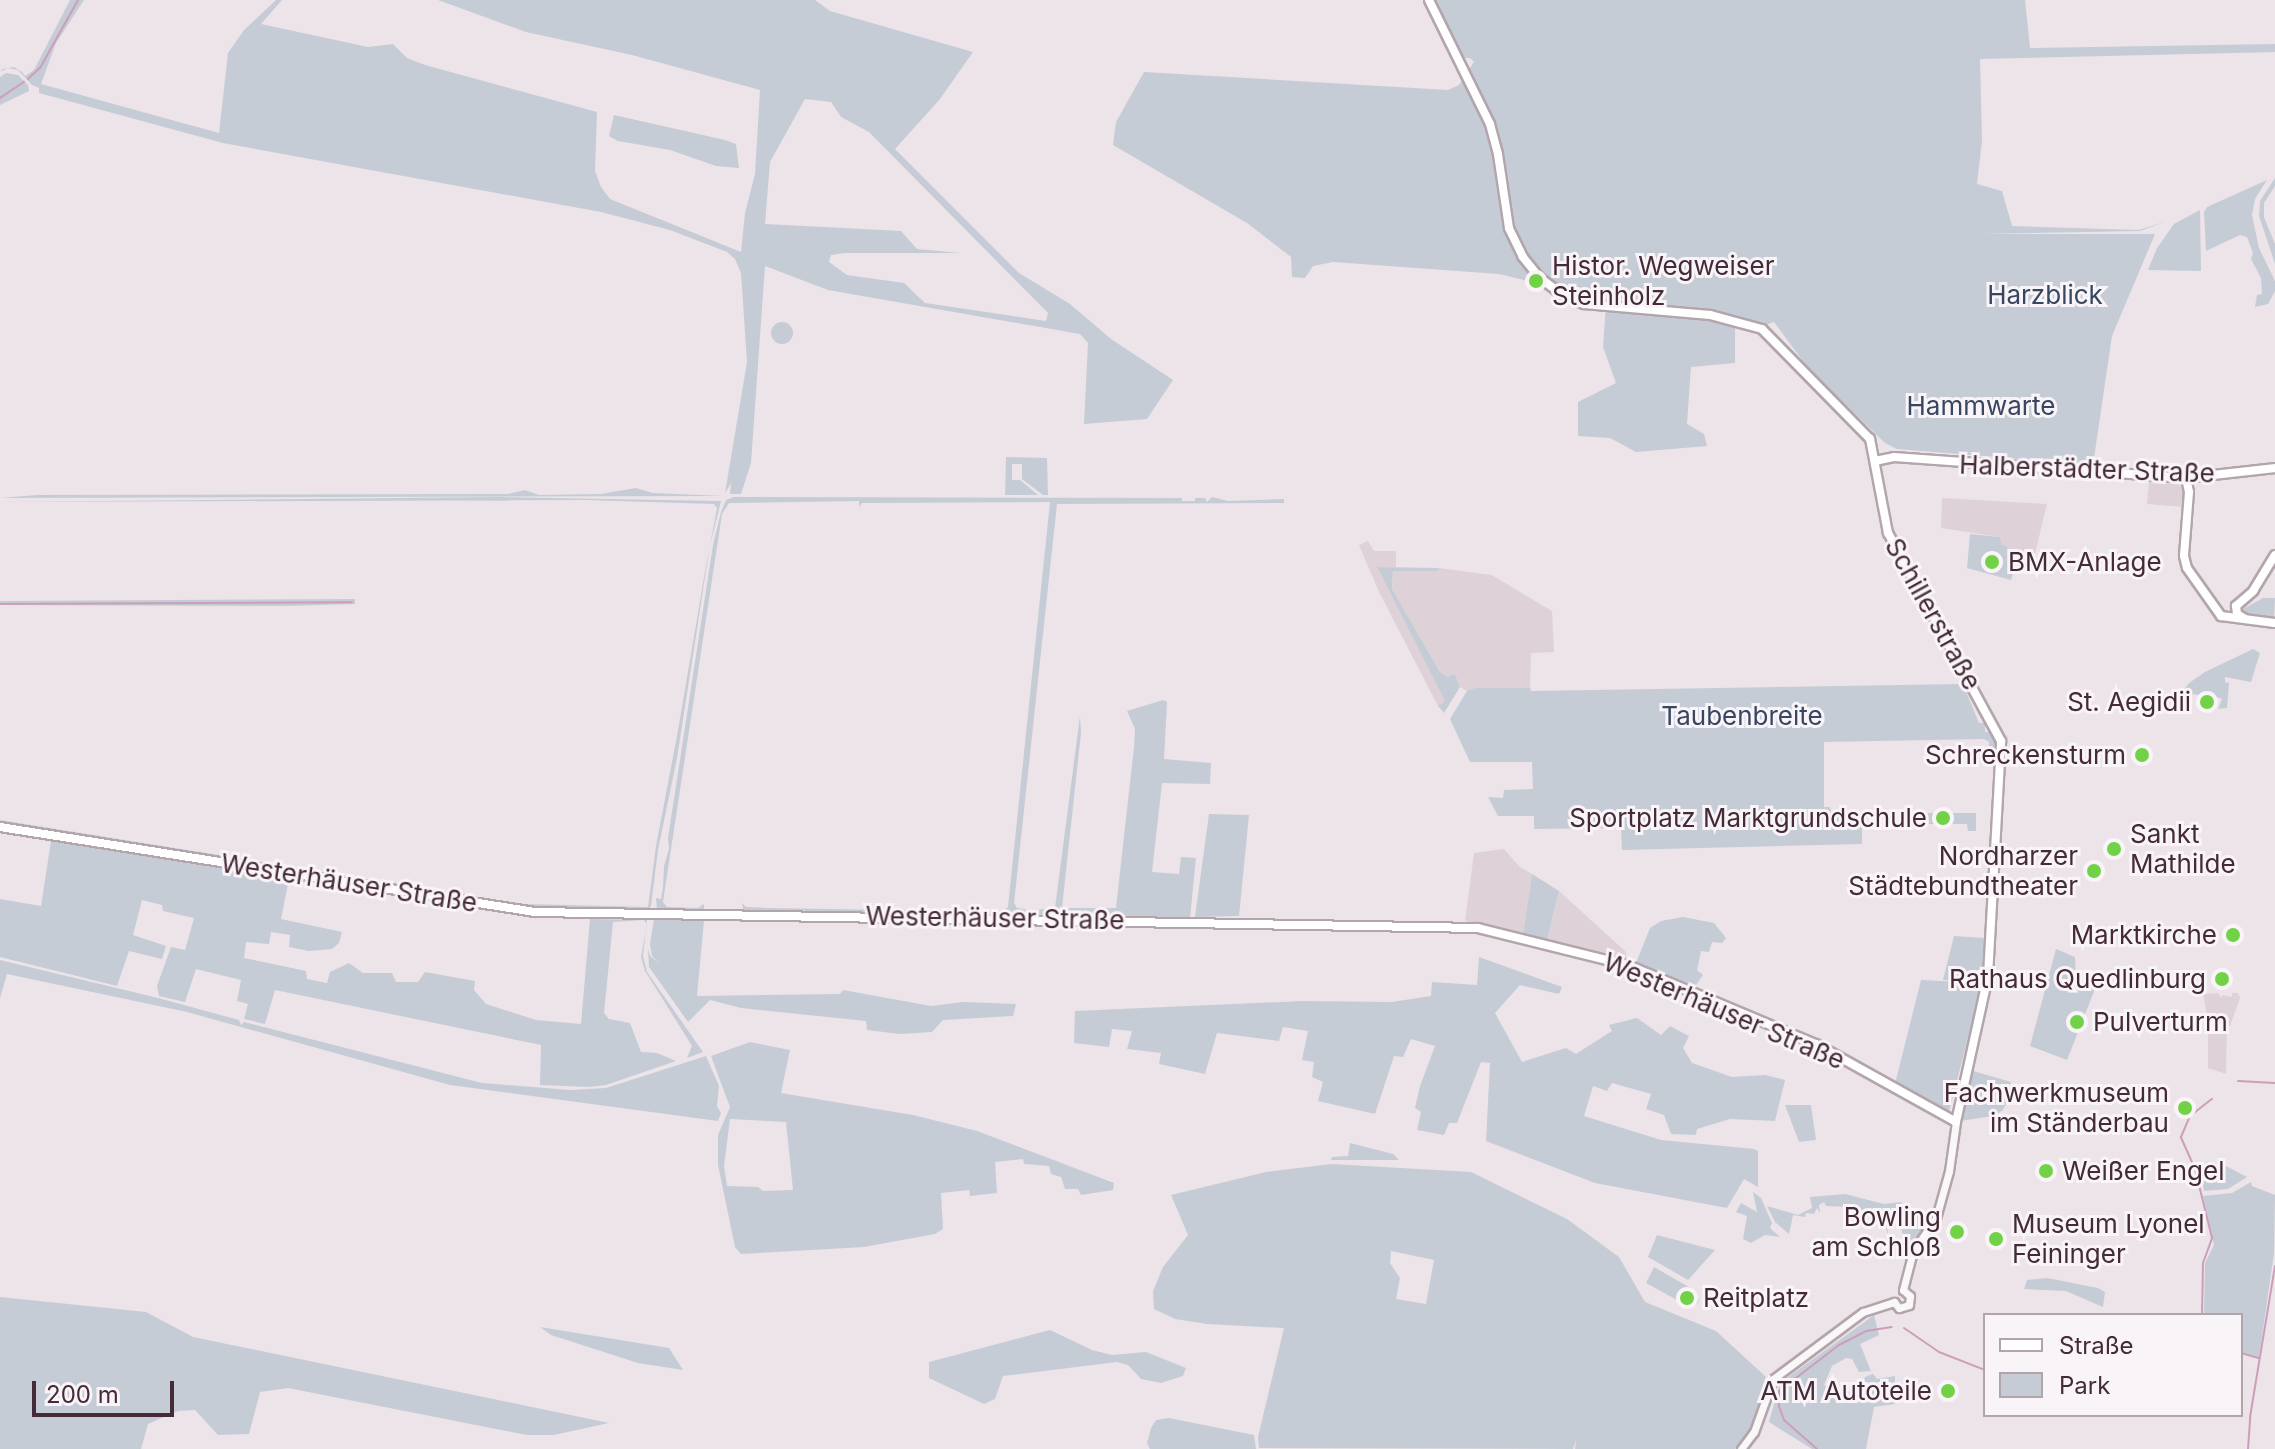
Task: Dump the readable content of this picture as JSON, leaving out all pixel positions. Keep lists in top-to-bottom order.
{
  "streets": {
    "main road": ["Halberstädter Straße", "Schillerstraße", "Westerhäuser Straße"]
  },
  "crossings": [
    ["Schillerstraße", "Westerhäuser Straße"]
  ],
  "parks": ["Harzblick", "Hammwarte", "Taubenbreite"],
  "places": [
    "Histor. Wegweiser Steinholz",
    "BMX-Anlage",
    "St. Aegidii",
    "Schreckensturm",
    "Sportplatz Marktgrundschule",
    "Sankt Mathilde",
    "Nordharzer Städtebundtheater",
    "Marktkirche",
    "Rathaus Quedlinburg",
    "Pulverturm",
    "Fachwerkmuseum im Ständerbau",
    "Weißer Engel",
    "Bowling am Schloß",
    "Museum Lyonel Feininger",
    "Reitplatz",
    "ATM Autoteile"
  ],
  "legend": ["Straße", "Park"],
  "scale_bar": "200 m"
}
